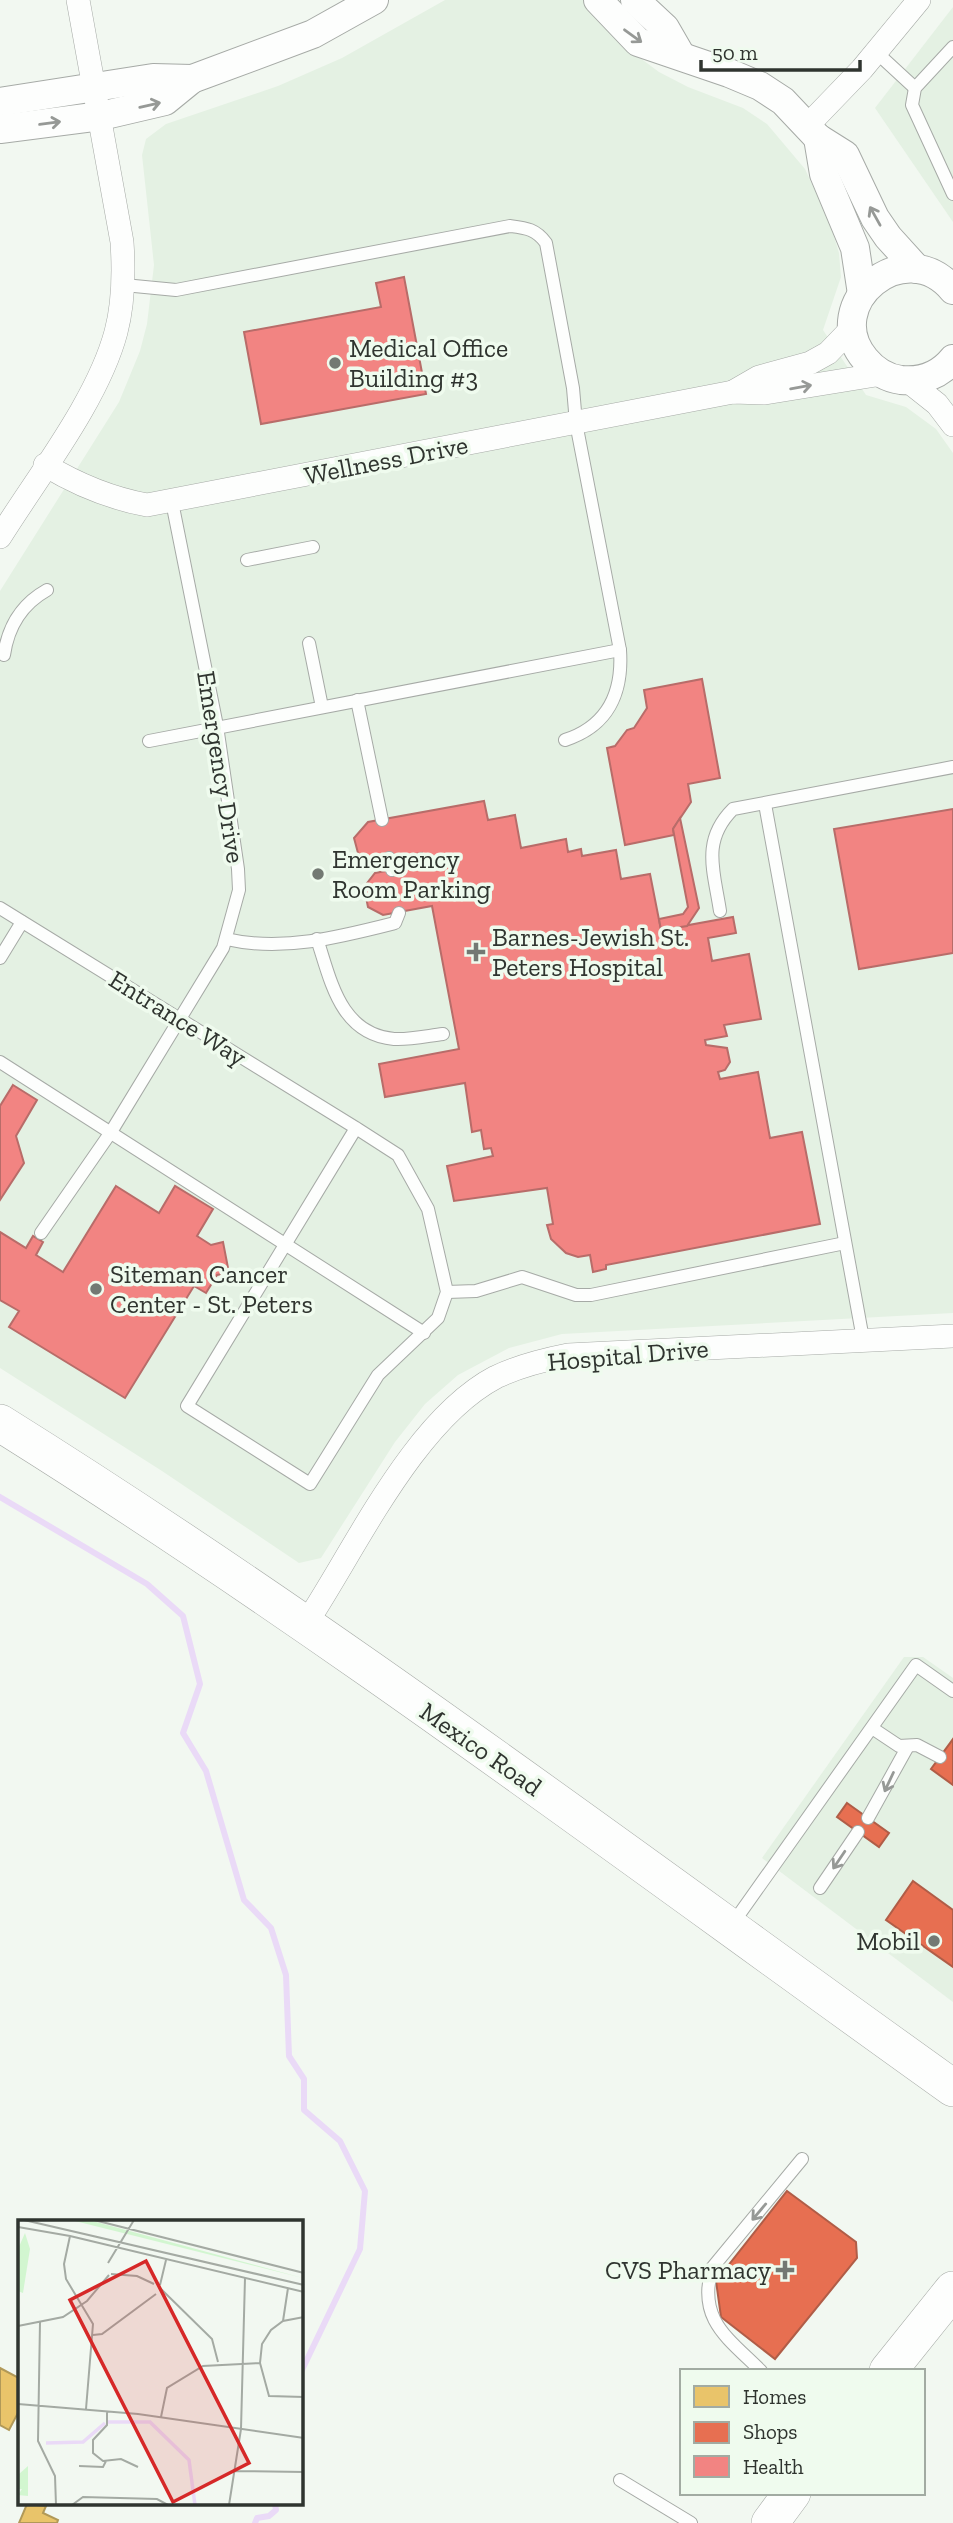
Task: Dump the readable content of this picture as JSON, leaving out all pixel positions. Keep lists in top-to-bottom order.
{
  "streets": {
    "main road": ["Mexico Road"],
    "street": ["Wellness Drive", "Hospital Drive"],
    "lane": ["Emergency Drive", "Entrance Way"]
  },
  "crossings": [
    ["Wellness Drive", "Emergency Drive"],
    ["Emergency Drive", "Entrance Way"],
    ["Hospital Drive", "Mexico Road"]
  ],
  "places": {
    "other": [
      "Medical Office Building #3",
      "Emergency Room Parking",
      "Siteman Cancer Center - St. Peters",
      "Mobil"
    ],
    "health": ["Barnes-Jewish St. Peters Hospital", "CVS Pharmacy"]
  },
  "legend": ["Homes", "Shops", "Health"],
  "scale_bar": "50 m"
}
